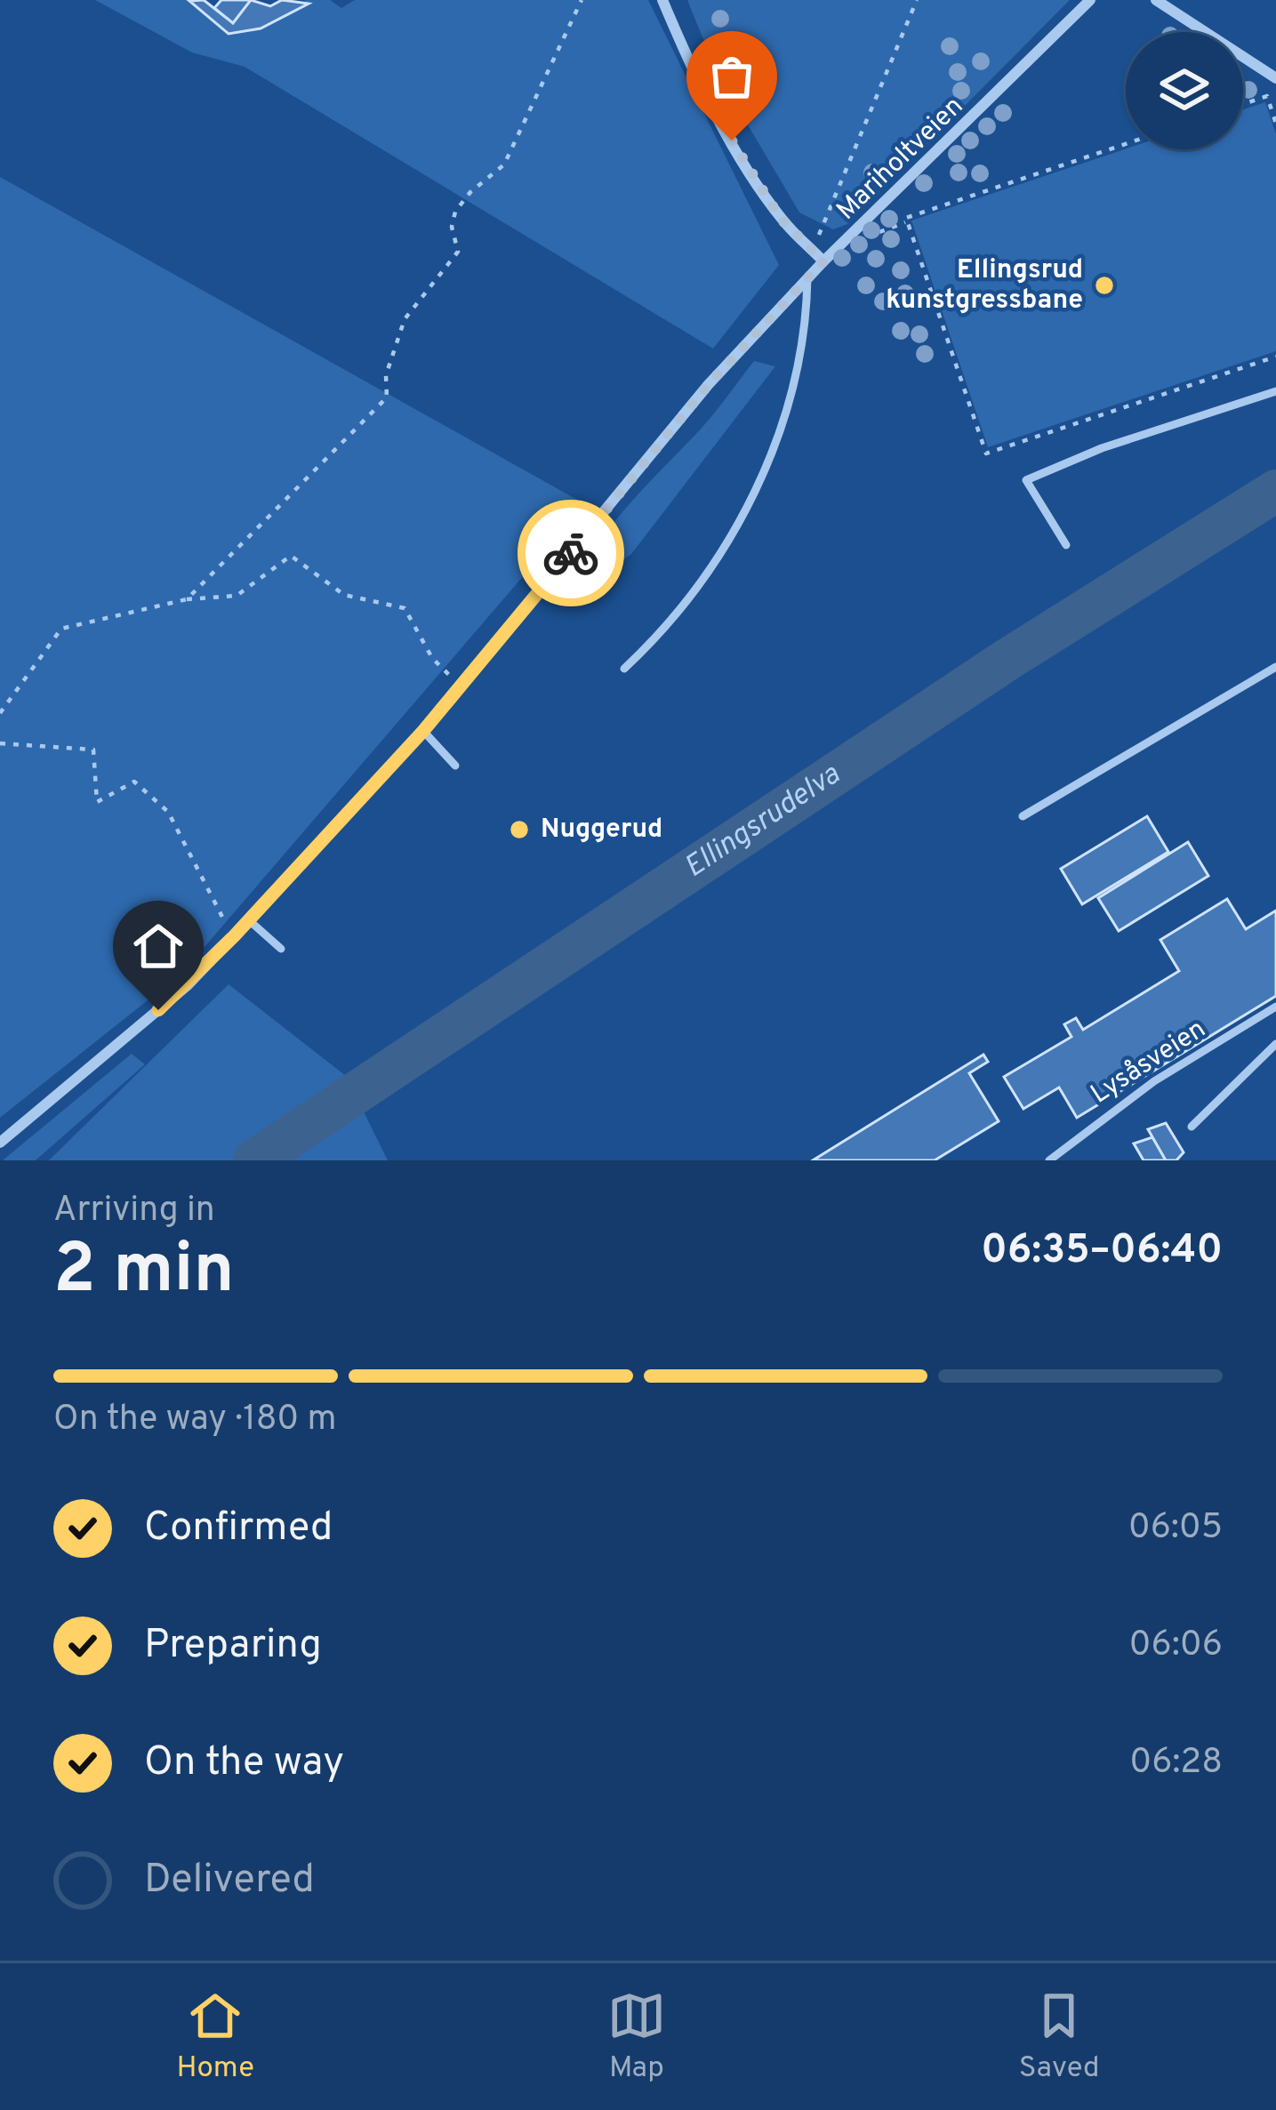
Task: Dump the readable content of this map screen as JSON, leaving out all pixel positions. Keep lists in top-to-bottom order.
{
  "streets": {
    "street": ["Mariholtveien"],
    "lane": ["Lysåsveien"]
  },
  "water": ["Ellingsrudelva"],
  "places": ["Ellingsrud kunstgressbane", "Nuggerud"],
  "page": {
    "heading": ["2 min", "Arriving in", "06:35–06:40"],
    "bar": "On the way · 180 m",
    "list": [
      ["Confirmed", "06:05"],
      ["Preparing", "06:06"],
      ["On the way", "06:28"],
      "Delivered"
    ],
    "tabs": ["Home", "Map", "Saved"]
  }
}
